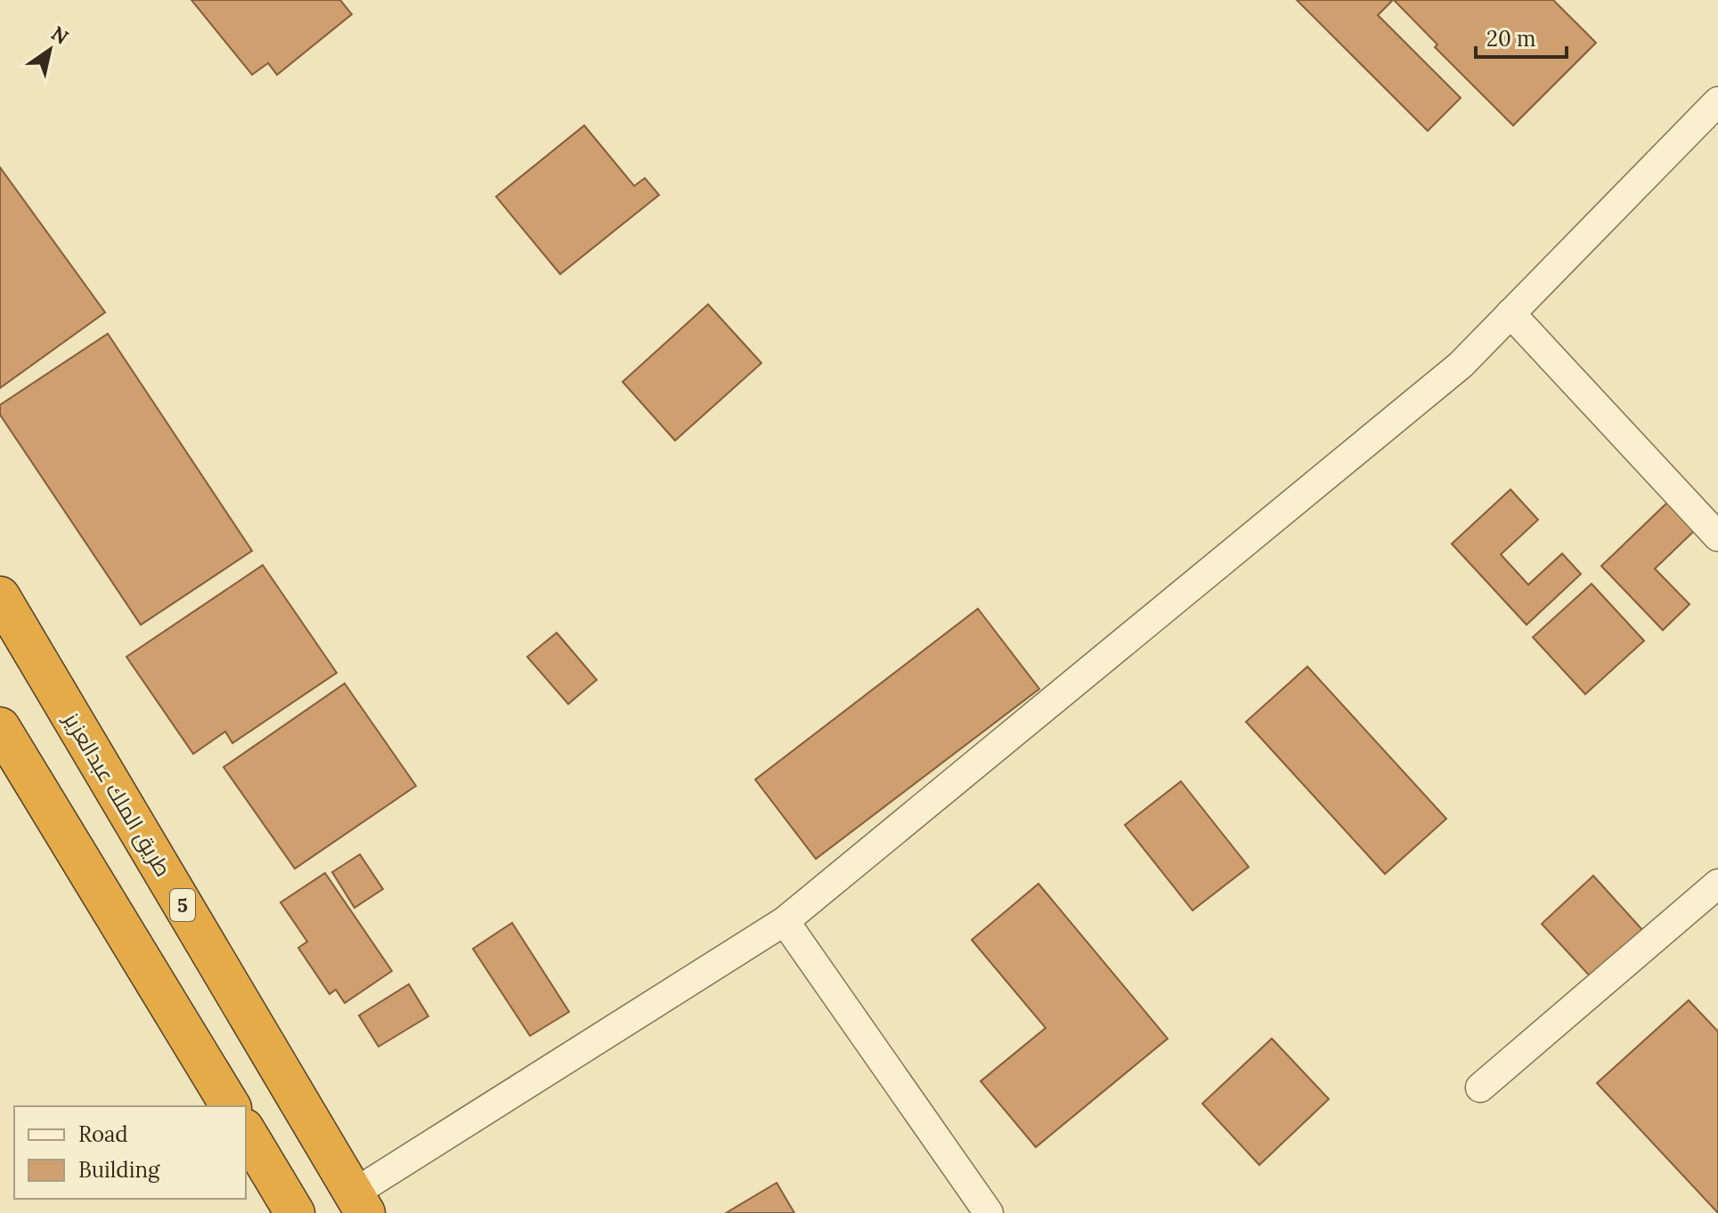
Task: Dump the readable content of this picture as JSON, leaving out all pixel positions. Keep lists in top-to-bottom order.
{
  "streets": {
    "highway": ["طريق الملك عبدالعزيز", "5"]
  },
  "legend": ["Road", "Building"],
  "scale_bar": "20 m",
  "north": "top right"
}
